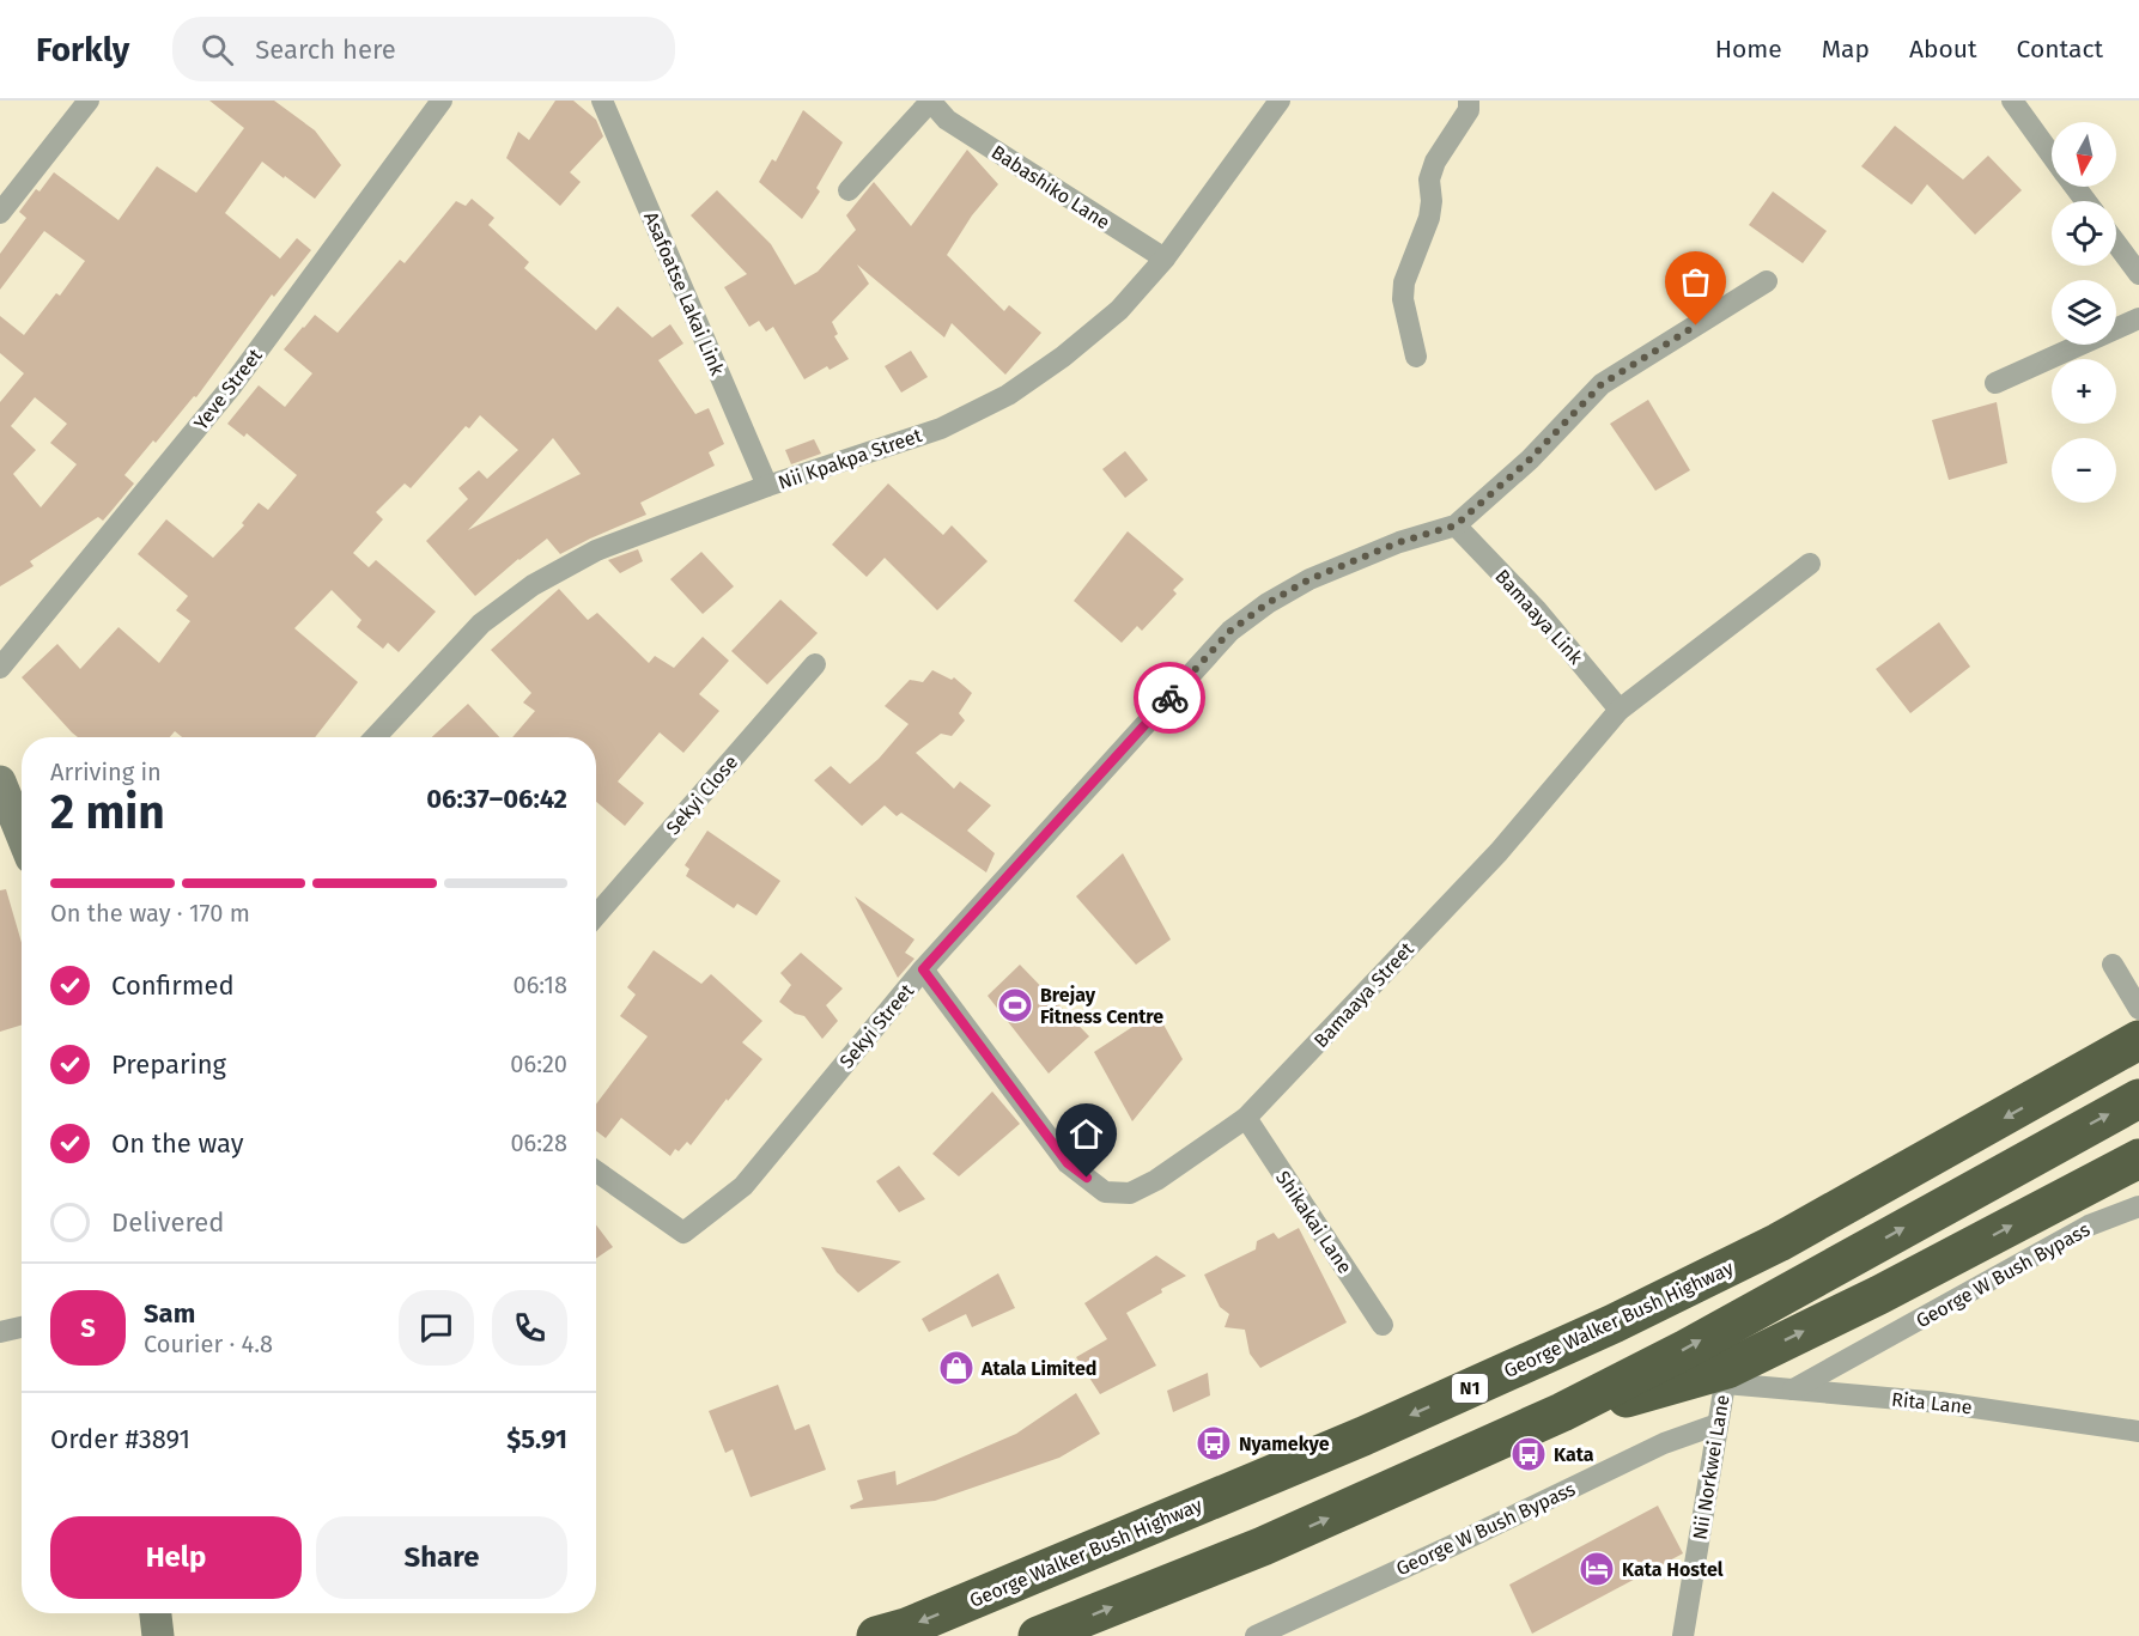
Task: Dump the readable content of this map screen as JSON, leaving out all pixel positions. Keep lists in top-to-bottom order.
{
  "streets": {
    "highway": ["George Walker Bush Highway", "N1"],
    "street": [
      "Babashiko Lane",
      "Asafoatse Lakai Link",
      "Yeve Street",
      "Nii Kpakpa Street",
      "Bamaaya Link",
      "Sekyi Close",
      "Bamaaya Street",
      "Sekyi Street",
      "Shikakai Lane",
      "George W Bush Bypass",
      "Rita Lane",
      "Nii Norkwei Lane"
    ]
  },
  "crossings": [
    ["Babashiko Lane", "Nii Kpakpa Street"],
    ["Asafoatse Lakai Link", "Nii Kpakpa Street"],
    ["Bamaaya Link", "Bamaaya Street"],
    ["Bamaaya Link", "Sekyi Street"],
    ["Bamaaya Street", "Sekyi Street"],
    ["Bamaaya Street", "Shikakai Lane"],
    ["George W Bush Bypass", "Rita Lane"],
    ["George W Bush Bypass", "Nii Norkwei Lane"],
    ["Rita Lane", "Nii Norkwei Lane"]
  ],
  "places": {
    "sports": ["Brejay Fitness Centre"],
    "shop": ["Atala Limited"],
    "bus stop": ["Nyamekye", "Kata"],
    "hotel": ["Kata Hostel"]
  },
  "north": "bottom",
  "page": {
    "header": "Forkly",
    "search": "Search here",
    "nav": [
      "Home",
      "Map",
      "About",
      "Contact"
    ],
    "map_buttons": ["+", "−"],
    "heading": ["2 min", "Arriving in", "06:37–06:42"],
    "panel": [
      "Sam",
      "Courier · 4.8",
      "Order #3891",
      "$5.91"
    ],
    "bar": "On the way · 170 m",
    "list": [
      ["Confirmed", "06:18"],
      ["Preparing", "06:20"],
      ["On the way", "06:28"],
      "Delivered"
    ],
    "round": "S",
    "buttons": ["Help", "Share"]
  }
}
